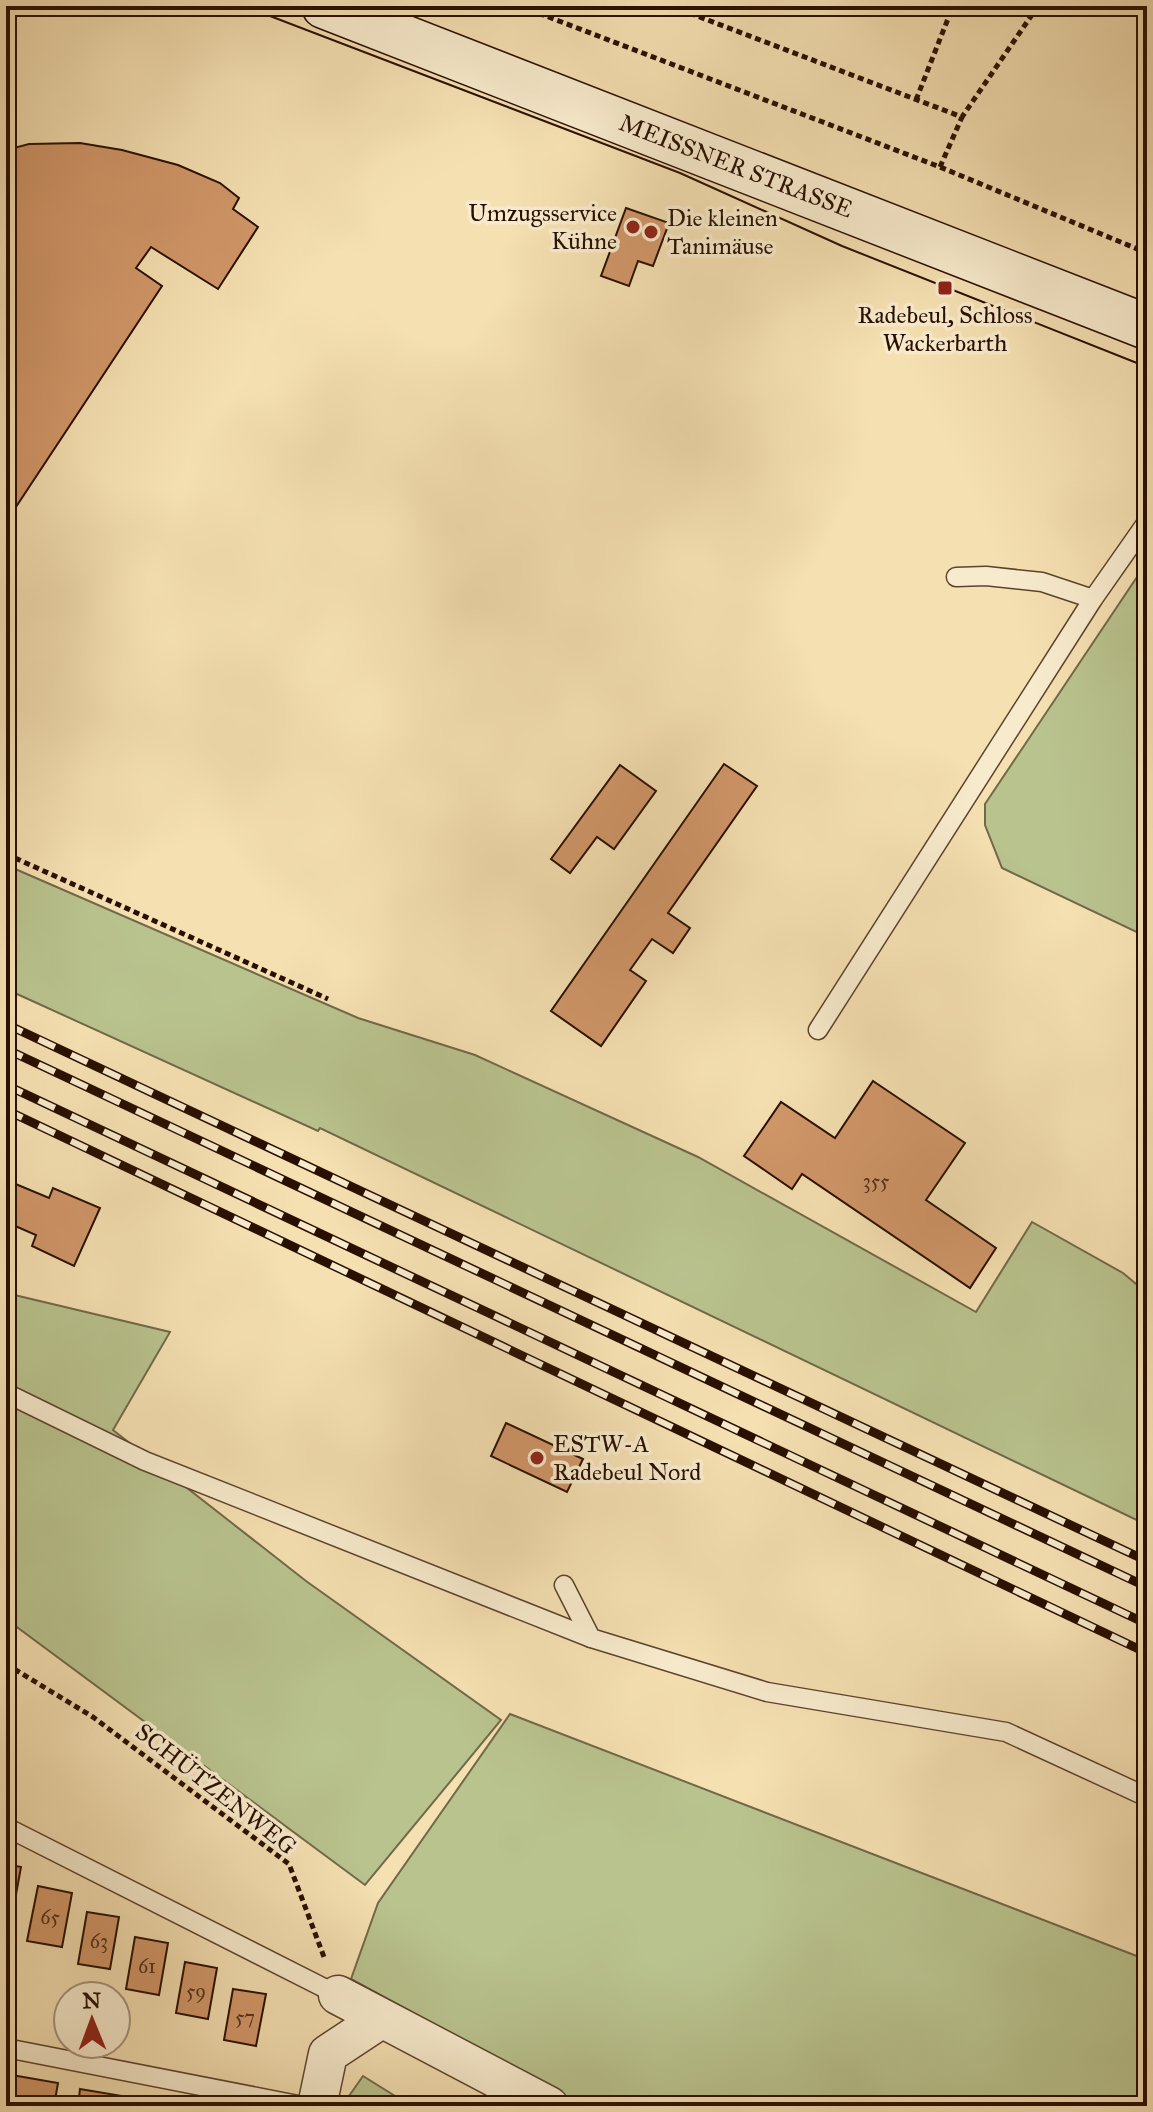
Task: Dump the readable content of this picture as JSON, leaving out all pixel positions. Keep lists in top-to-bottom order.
{
  "streets": {
    "main road": ["MEISSNER STRASSE"],
    "path": ["SCHÜTZENWEG"]
  },
  "places": {
    "other": ["Umzugsservice Kühne", "Die kleinen Tanimäuse", "ESTW-A Radebeul Nord"],
    "transit": ["Radebeul, Schloss Wackerbarth"]
  },
  "house_numbers": [
    "355",
    "65",
    "63",
    "61",
    "59",
    "57"
  ],
  "north": "top"
}
